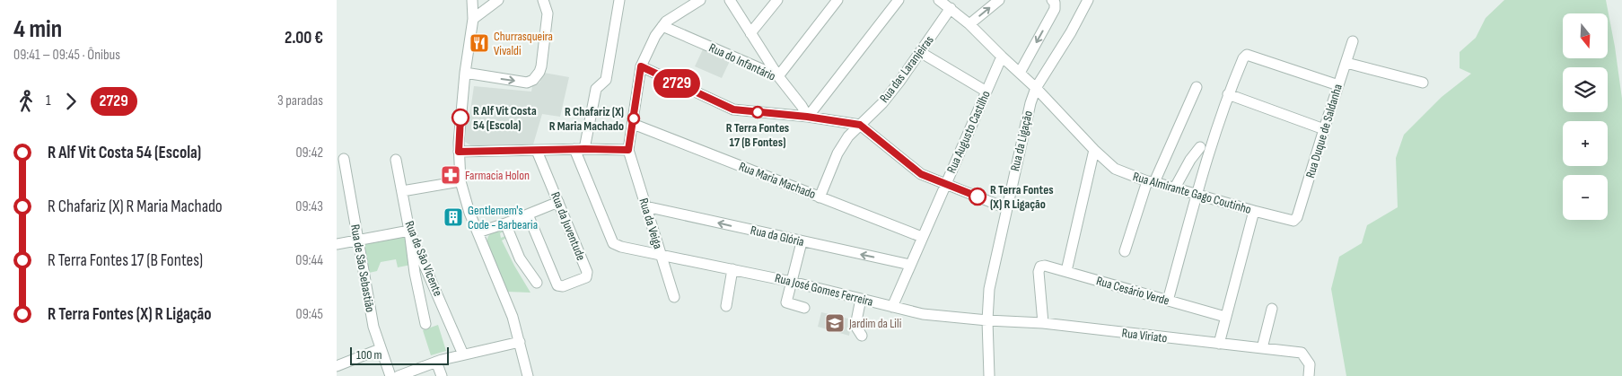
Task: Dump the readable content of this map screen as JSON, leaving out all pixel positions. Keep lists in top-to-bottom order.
{
  "streets": {
    "street": [
      "Rua do Infantário",
      "Rua das Laranjeiras",
      "Rua Duque de Saldanha",
      "Rua Augusto Castilho",
      "Rua da Ligação",
      "Rua Maria Machado",
      "Rua Almirante Gago Coutinho",
      "Rua da Veiga",
      "Rua da Juventude",
      "Rua da Glória",
      "Rua de São Vicente",
      "Rua de São Sebastião",
      "Rua José Gomes Ferreira",
      "Rua Cesário Verde",
      "Rua Viriato"
    ]
  },
  "crossings": [
    ["Rua das Laranjeiras", "Rua Maria Machado"],
    ["Rua das Laranjeiras", "Rua Almirante Gago Coutinho"],
    ["Rua Duque de Saldanha", "Rua Almirante Gago Coutinho"],
    ["Rua Augusto Castilho", "Rua Maria Machado"],
    ["Rua Augusto Castilho", "Rua Almirante Gago Coutinho"],
    ["Rua Augusto Castilho", "Rua da Glória"],
    ["Rua Augusto Castilho", "Rua José Gomes Ferreira"],
    ["Rua da Ligação", "Rua Almirante Gago Coutinho"],
    ["Rua da Ligação", "Rua José Gomes Ferreira"],
    ["Rua da Ligação", "Rua Viriato"],
    ["Rua da Veiga", "Rua da Glória"],
    ["Rua da Veiga", "Rua José Gomes Ferreira"],
    ["Rua José Gomes Ferreira", "Rua Viriato"],
    ["Rua Cesário Verde", "Rua Viriato"]
  ],
  "one_way": ["Rua da Glória"],
  "places": {
    "restaurant": ["Churrasqueira Vivaldi"],
    "other": [
      "R Terra Fontes 17 (B Fontes)",
      "R Alf Vit Costa 54 (Escola)",
      "R Chafariz (X) R Maria Machado",
      "R Terra Fontes (X) R Ligação"
    ],
    "pharmacy": ["Farmacia Holon"],
    "building": ["Gentlemem's Code - Barbearia"],
    "school or university": ["Jardim da Lili"]
  },
  "lines": ["bus line 2729"],
  "scale_bar": "100 m",
  "north": "bottom",
  "page": {
    "heading": ["4 min", "09:41 – 09:45 · Ônibus", "2.00 €"],
    "on_map": "2729",
    "map_buttons": ["+", "−"],
    "legs": ["1", "2729", "3 paradas"],
    "list": [
      {
        "name": "R Alf Vit Costa 54 (Escola)",
        "value": "09:42"
      },
      {
        "name": "R Chafariz (X) R Maria Machado",
        "value": "09:43"
      },
      {
        "name": "R Terra Fontes 17 (B Fontes)",
        "value": "09:44"
      },
      {
        "name": "R Terra Fontes (X) R Ligação",
        "value": "09:45"
      }
    ],
    "scale": "100 m"
  }
}
